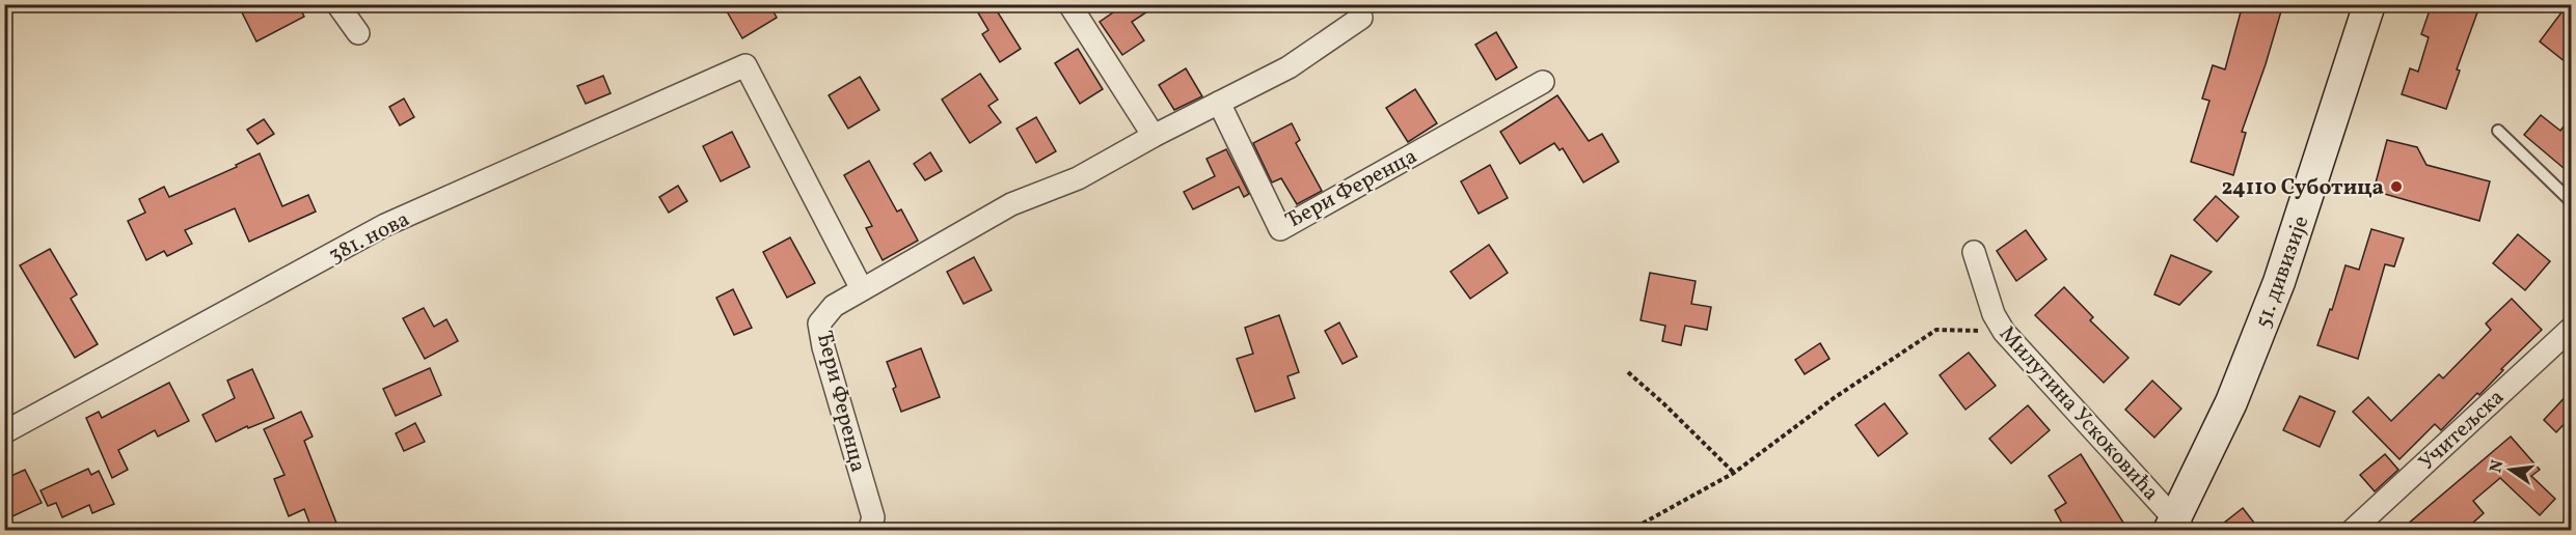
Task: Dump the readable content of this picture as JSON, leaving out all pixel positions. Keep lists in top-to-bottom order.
{
  "streets": {
    "street": [
      "Ђери Ференца",
      "381. нова",
      "51. дивизије",
      "Милутина Ускоковића",
      "Учитељска"
    ]
  },
  "crossings": [
    ["Ђери Ференца", "381. нова"],
    ["51. дивизије", "Милутина Ускоковића"]
  ],
  "places": ["24110 Суботица"],
  "north": "left"
}
